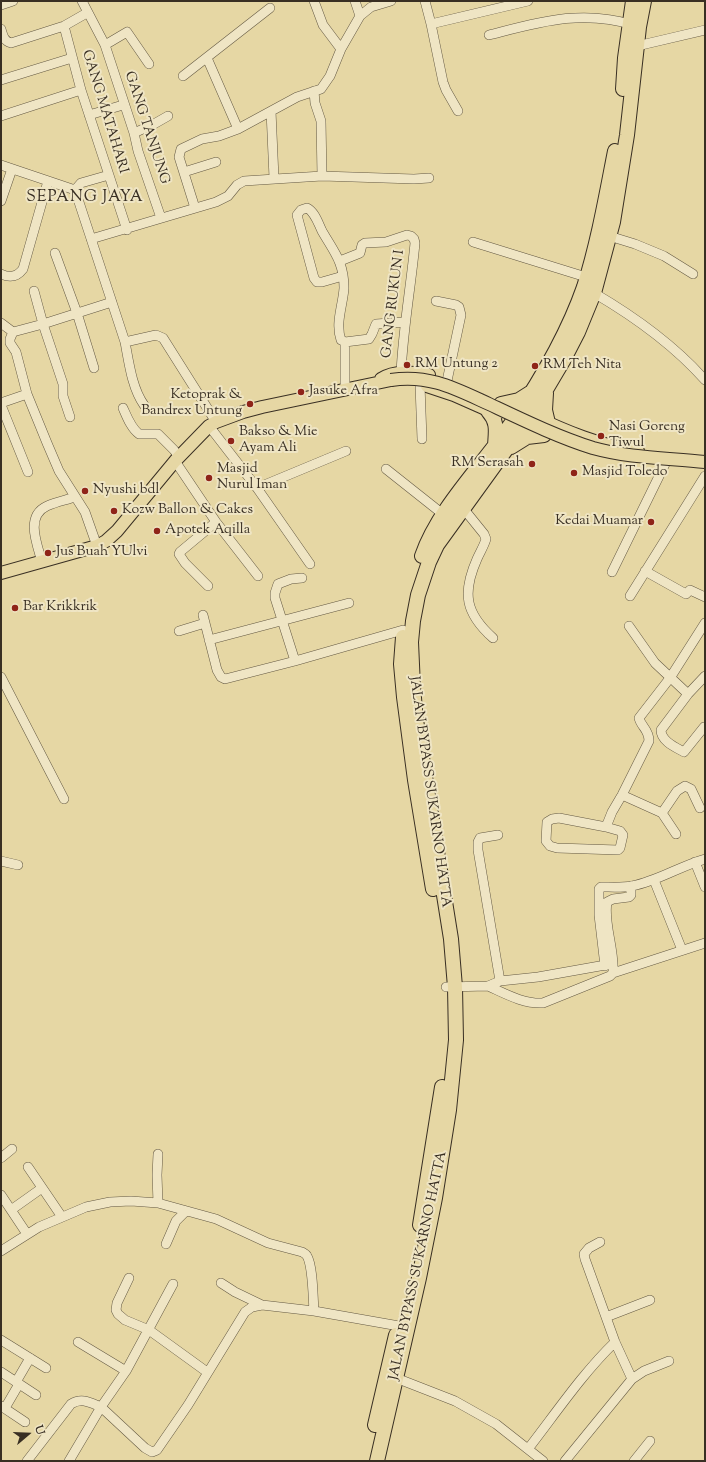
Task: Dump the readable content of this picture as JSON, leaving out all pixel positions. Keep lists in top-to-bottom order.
{
  "streets": {
    "highway": ["JALAN BYPASS SUKARNO HATTA"],
    "street": ["GANG MATAHARI", "GANG TANJUNG", "GANG RUKUN I"]
  },
  "districts": ["SEPANG JAYA"],
  "places": [
    "RM Untung 2",
    "RM Teh Nita",
    "Jasuke Afra",
    "Ketoprak & Bandrex Untung",
    "Nasi Goreng Tiwul",
    "Bakso & Mie Ayam Ali",
    "RM Serasah",
    "Masjid Toledo",
    "Masjid Nurul Iman",
    "Nyushi bdl",
    "Kozw Ballon & Cakes",
    "Kedai Muamar",
    "Apotek Aqilla",
    "Jus Buah YUlvi",
    "Bar Krikkrik"
  ],
  "north": "right"
}
